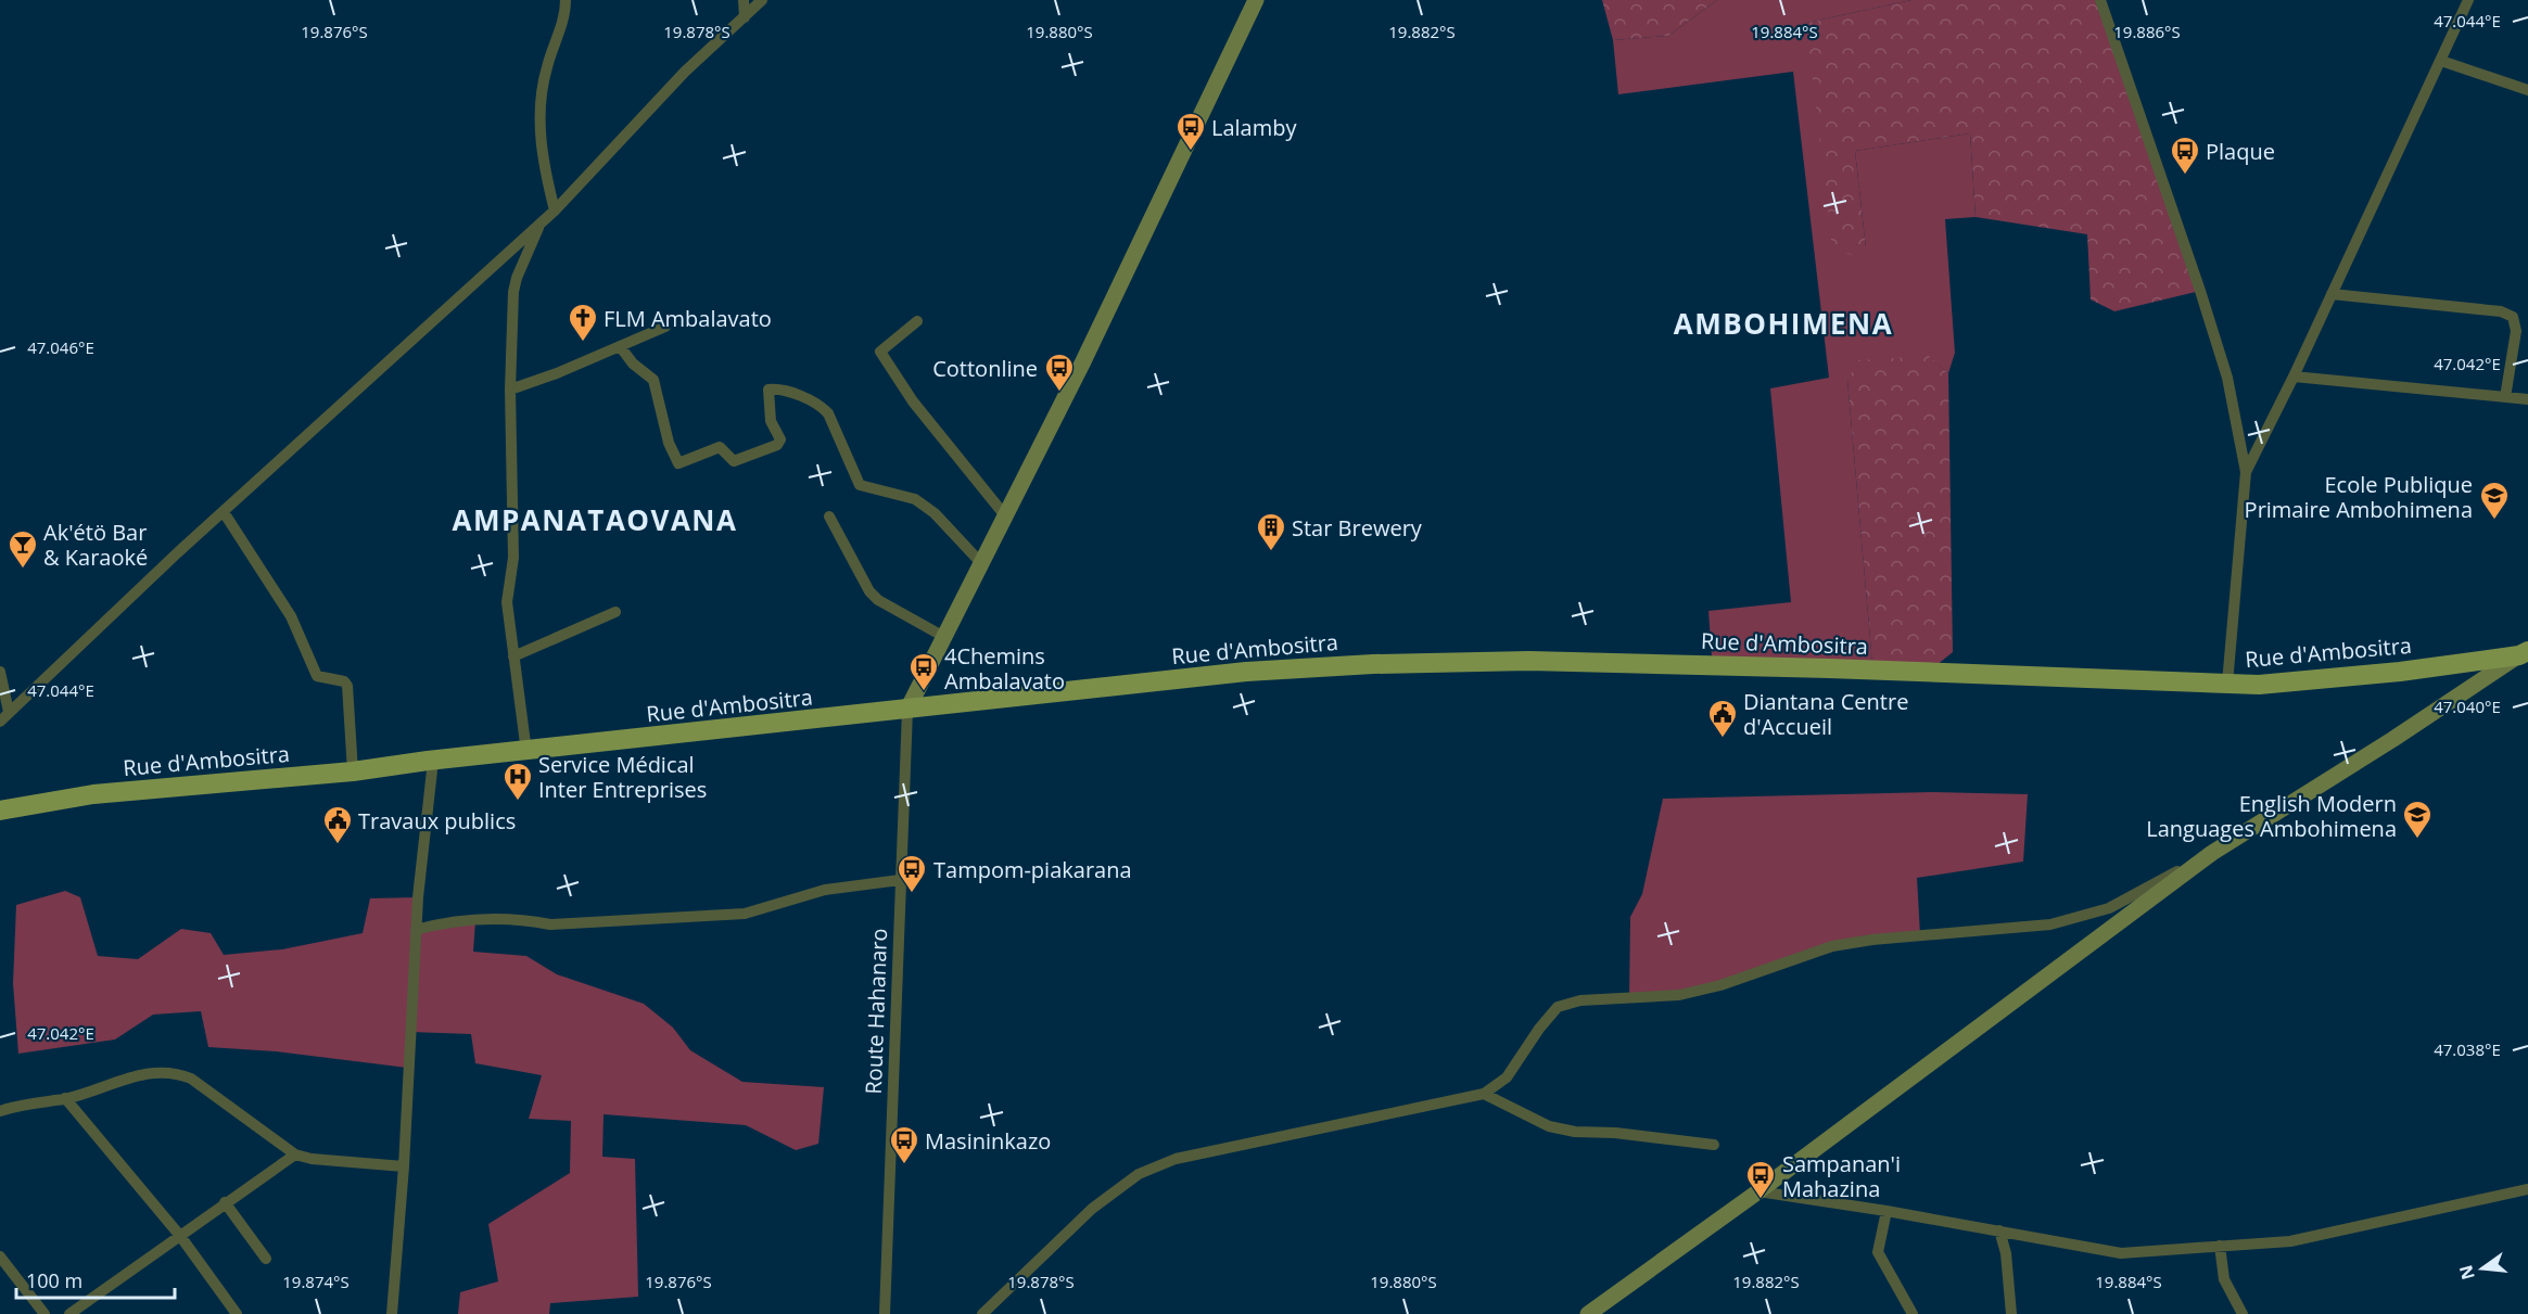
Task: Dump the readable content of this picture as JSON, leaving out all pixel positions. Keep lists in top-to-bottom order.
{
  "streets": {
    "main road": ["Rue d'Ambositra"],
    "street": ["Route Hahanaro"]
  },
  "crossings": [
    ["Rue d'Ambositra", "Route Hahanaro"]
  ],
  "districts": ["AMBOHIMENA", "AMPANATAOVANA"],
  "places": {
    "bus stop": [
      "Lalamby",
      "Plaque",
      "Cottonline",
      "4Chemins Ambalavato",
      "Tampom-piakarana",
      "Masininkazo",
      "Sampanan'i Mahazina"
    ],
    "church": ["FLM Ambalavato"],
    "school or university": ["Ecole Publique Primaire Ambohimena", "English Modern Languages Ambohimena"],
    "building": ["Star Brewery"],
    "bar": ["Ak'étö Bar & Karaoké"],
    "public building": ["Diantana Centre d'Accueil", "Travaux publics"],
    "hospital": ["Service Médical Inter Entreprises"]
  },
  "scale_bar": "100 m",
  "north": "left",
  "coordinates": [
    "47.044°E",
    "19.876°S",
    "19.878°S",
    "19.880°S",
    "19.882°S",
    "19.884°S",
    "19.886°S",
    "47.046°E",
    "47.042°E",
    "47.040°E",
    "47.038°E",
    "19.874°S"
  ]
}
